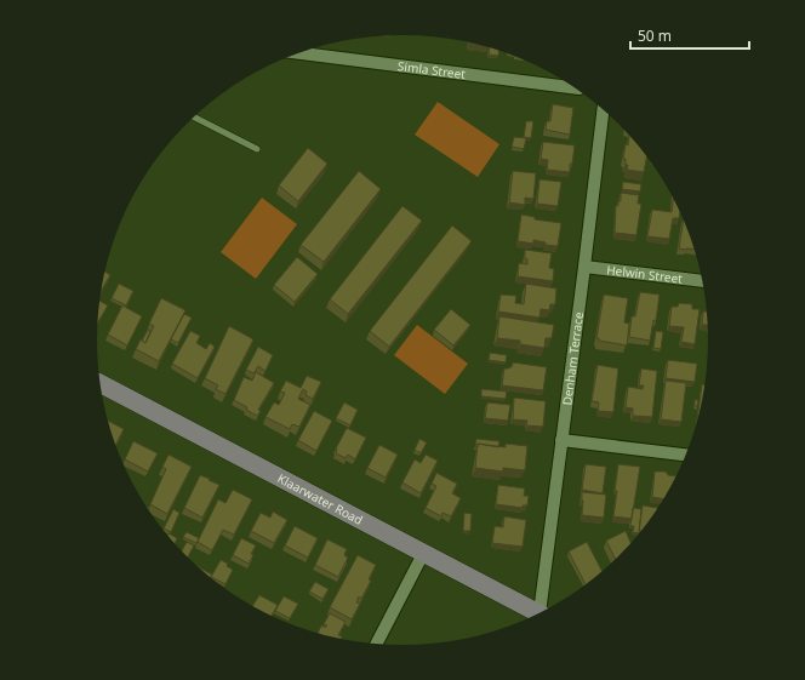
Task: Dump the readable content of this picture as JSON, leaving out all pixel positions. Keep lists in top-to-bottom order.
{
  "streets": {
    "street": [
      "Simla Street",
      "Helwin Street",
      "Denham Terrace",
      "Klaarwater Road"
    ]
  },
  "crossings": [
    ["Helwin Street", "Denham Terrace"]
  ],
  "scale_bar": "50 m"
}
